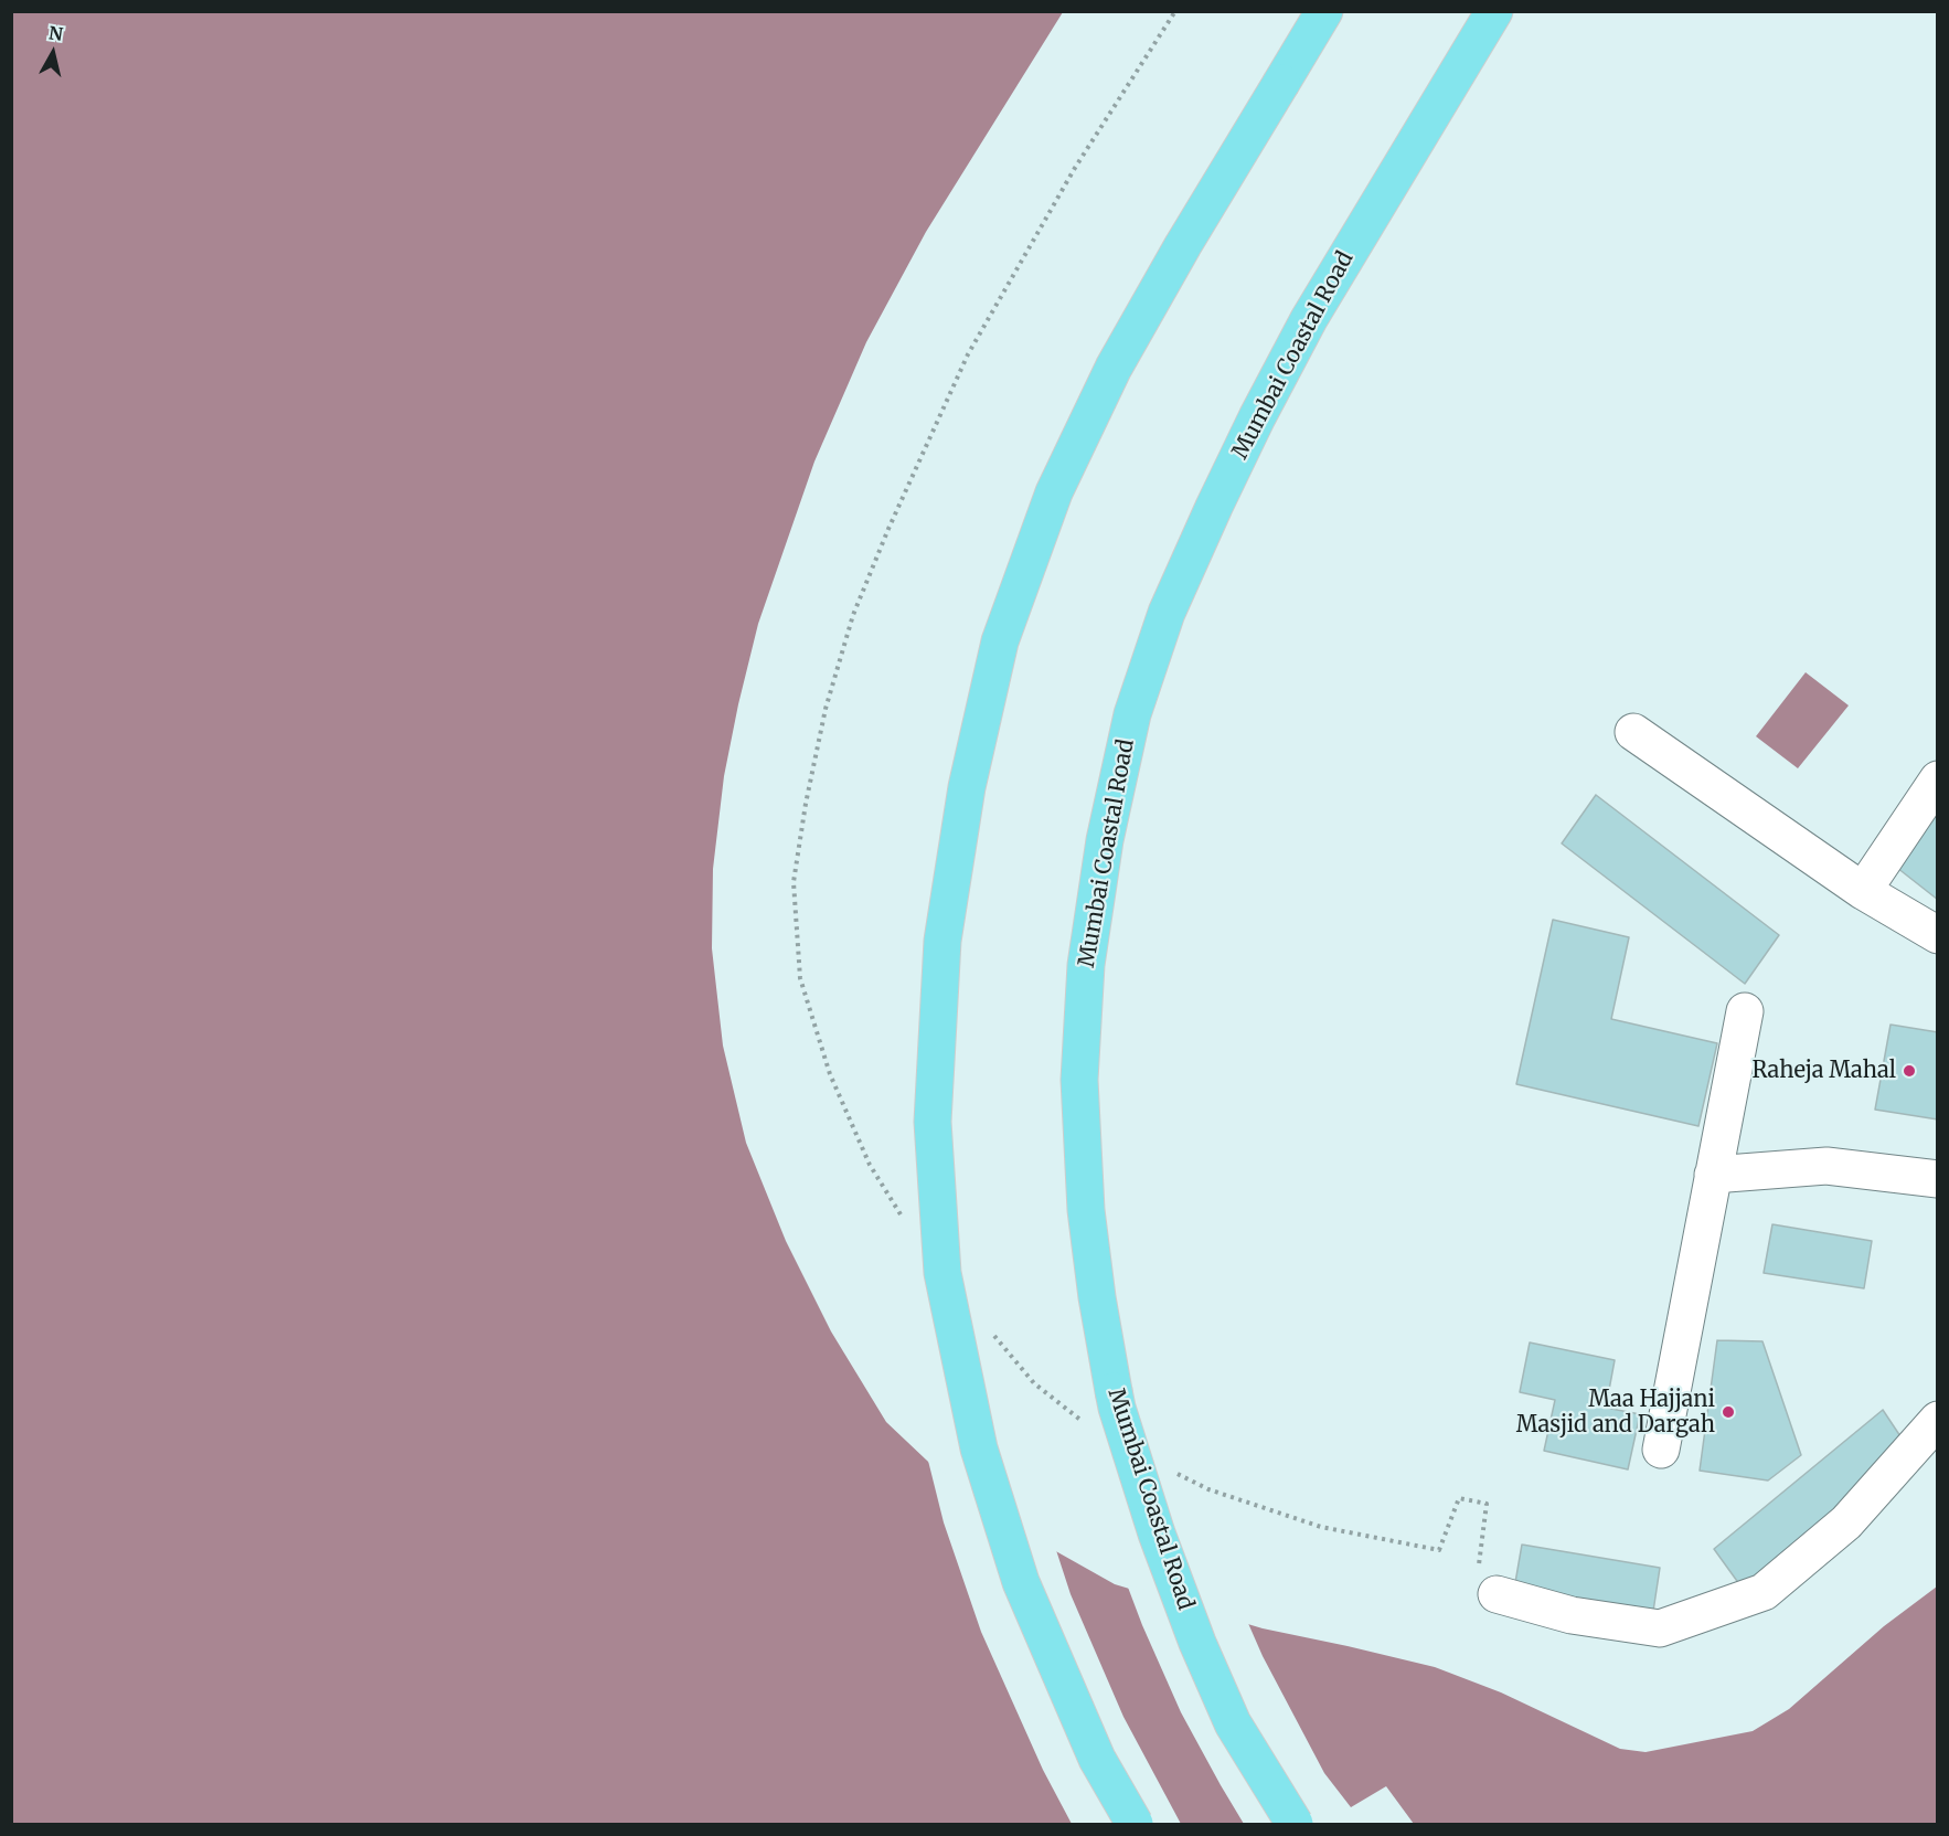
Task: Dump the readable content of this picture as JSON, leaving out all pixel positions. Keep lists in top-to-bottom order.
{
  "streets": {
    "highway": ["Mumbai Coastal Road"]
  },
  "places": ["Raheja Mahal", "Maa Hajjani Masjid and Dargah"],
  "north": "top"
}
